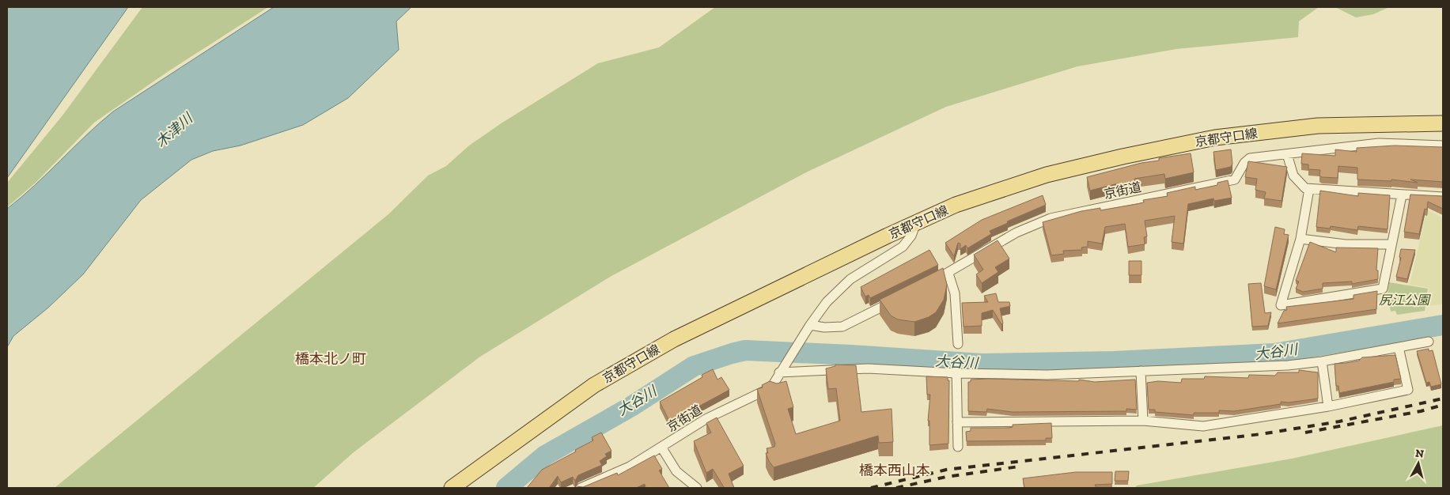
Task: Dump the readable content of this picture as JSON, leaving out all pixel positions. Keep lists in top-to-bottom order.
{
  "streets": {
    "main road": ["京都守口線"],
    "street": ["京街道"]
  },
  "districts": ["橋本北ノ町", "橋本西山本"],
  "water": ["木津川", "大谷川"],
  "parks": ["尻江公園"],
  "north": "top"
}
